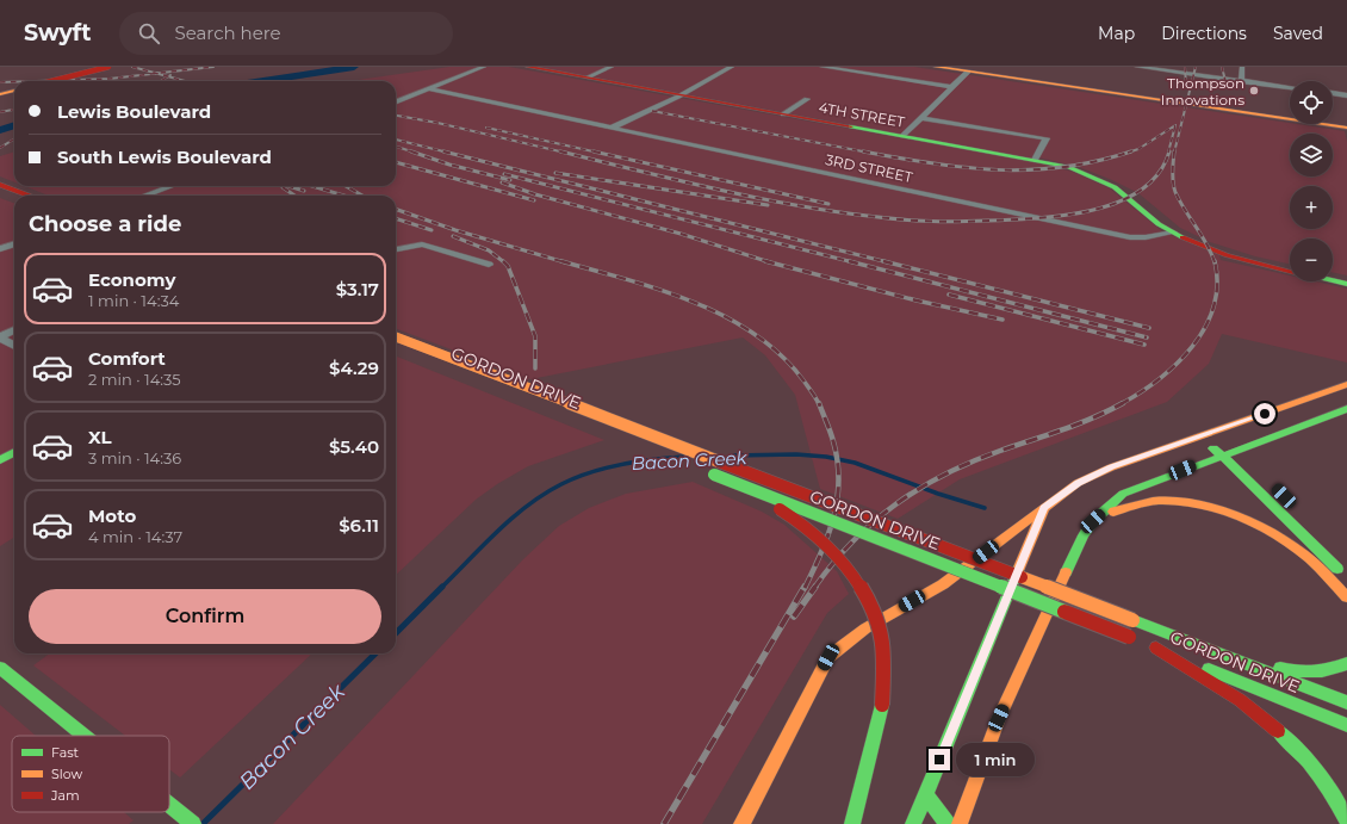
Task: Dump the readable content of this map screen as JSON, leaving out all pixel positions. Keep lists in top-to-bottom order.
{
  "streets": {
    "main road": ["4TH STREET", "GORDON DRIVE"],
    "street": ["3RD STREET"]
  },
  "crossings": [
    ["4TH STREET", "3RD STREET"]
  ],
  "water": ["Bacon Creek"],
  "places": ["Thompson Innovations"],
  "legend": ["Fast", "Slow", "Jam"],
  "page": {
    "header": "Swyft",
    "search": "Search here",
    "nav": ["Map", "Directions", "Saved"],
    "map_buttons": ["+", "−"],
    "banner": ["Lewis Boulevard", "South Lewis Boulevard"],
    "heading": "Choose a ride",
    "list": [
      {
        "name": "Economy",
        "note": "1 min · 14:34",
        "value": "$3.17"
      },
      {
        "name": "Comfort",
        "note": "2 min · 14:35",
        "value": "$4.29"
      },
      {
        "name": "XL",
        "note": "3 min · 14:36",
        "value": "$5.40"
      },
      {
        "name": "Moto",
        "note": "4 min · 14:37",
        "value": "$6.11"
      }
    ],
    "buttons": "Confirm",
    "bubble": "1 min"
  }
}
